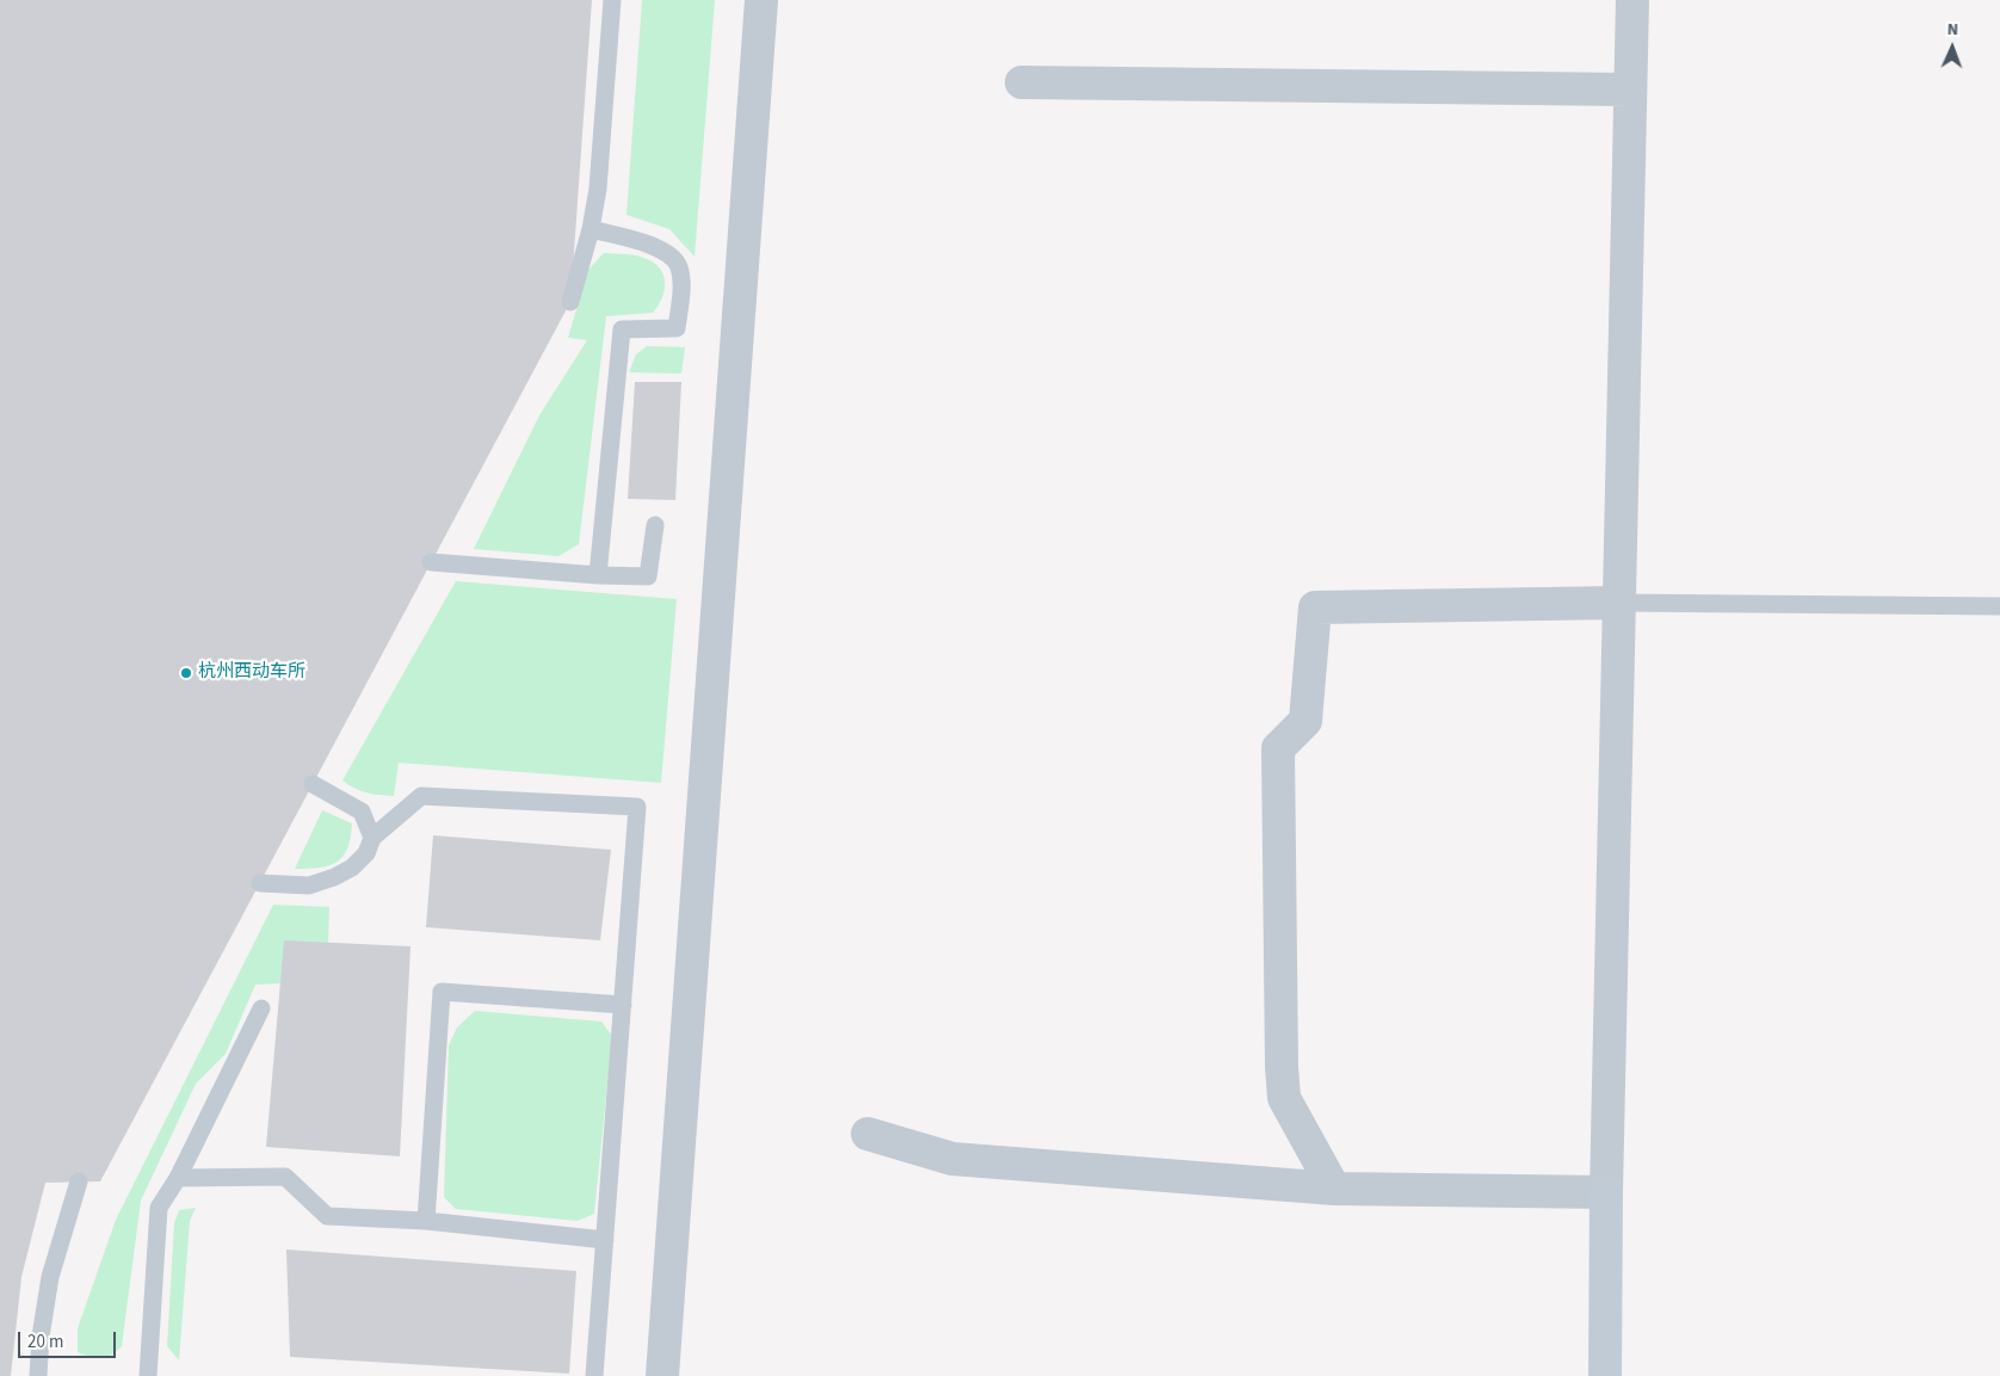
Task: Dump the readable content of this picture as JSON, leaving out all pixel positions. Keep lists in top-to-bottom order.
{
  "places": ["杭州西动车所"],
  "scale_bar": "20 m",
  "north": "top"
}
